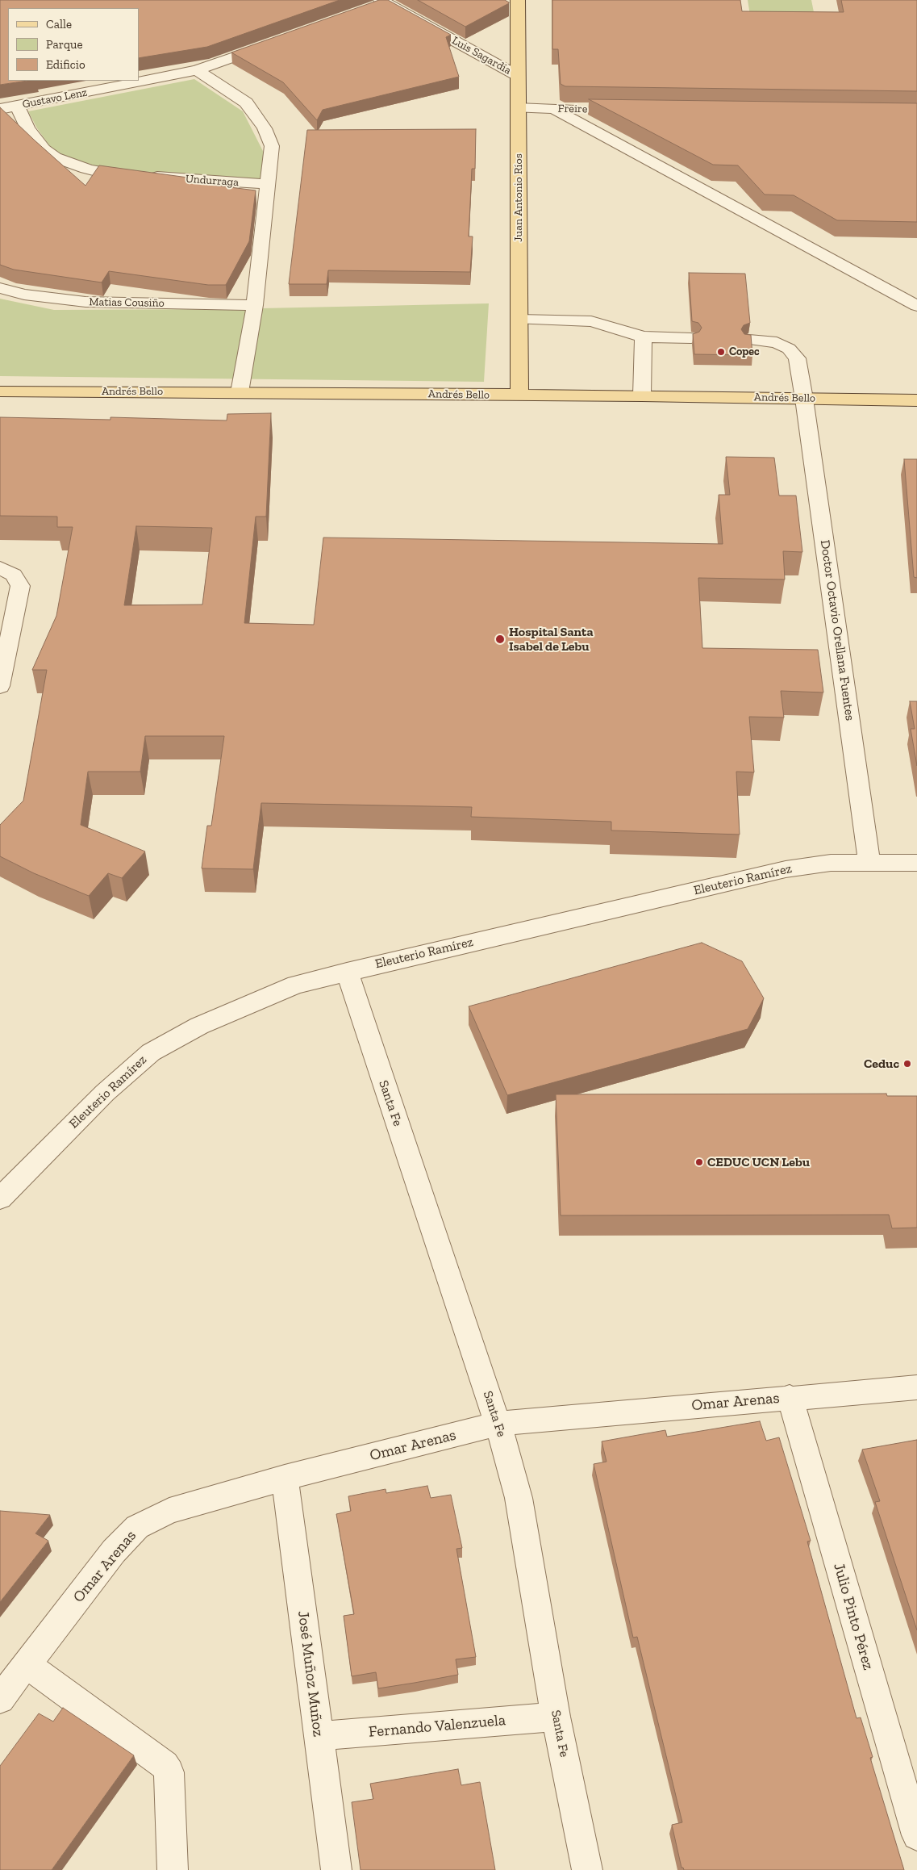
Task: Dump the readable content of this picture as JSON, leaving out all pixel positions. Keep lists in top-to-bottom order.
{
  "streets": {
    "main road": ["Juan Antonio Ríos", "Andrés Bello"],
    "street": [
      "Luis Sagardía",
      "Gustavo Lenz",
      "Freire",
      "Undurraga",
      "Matias Cousiño",
      "Doctor Octavio Orellana Fuentes",
      "Eleuterio Ramírez",
      "Santa Fe",
      "Omar Arenas",
      "Julio Pinto Pérez",
      "José Muñoz Muñoz",
      "Fernando Valenzuela"
    ]
  },
  "crossings": [
    ["Luis Sagardía", "Juan Antonio Ríos"],
    ["Gustavo Lenz", "Undurraga"],
    ["Freire", "Juan Antonio Ríos"],
    ["Juan Antonio Ríos", "Andrés Bello"],
    ["Andrés Bello", "Doctor Octavio Orellana Fuentes"],
    ["Doctor Octavio Orellana Fuentes", "Eleuterio Ramírez"],
    ["Eleuterio Ramírez", "Santa Fe"],
    ["Santa Fe", "Omar Arenas"],
    ["Santa Fe", "Fernando Valenzuela"],
    ["Omar Arenas", "Julio Pinto Pérez"],
    ["Omar Arenas", "José Muñoz Muñoz"],
    ["José Muñoz Muñoz", "Fernando Valenzuela"]
  ],
  "places": [
    "Copec",
    "Hospital Santa Isabel de Lebu",
    "Ceduc",
    "CEDUC UCN Lebu"
  ],
  "legend": ["Calle", "Parque", "Edificio"]
}
